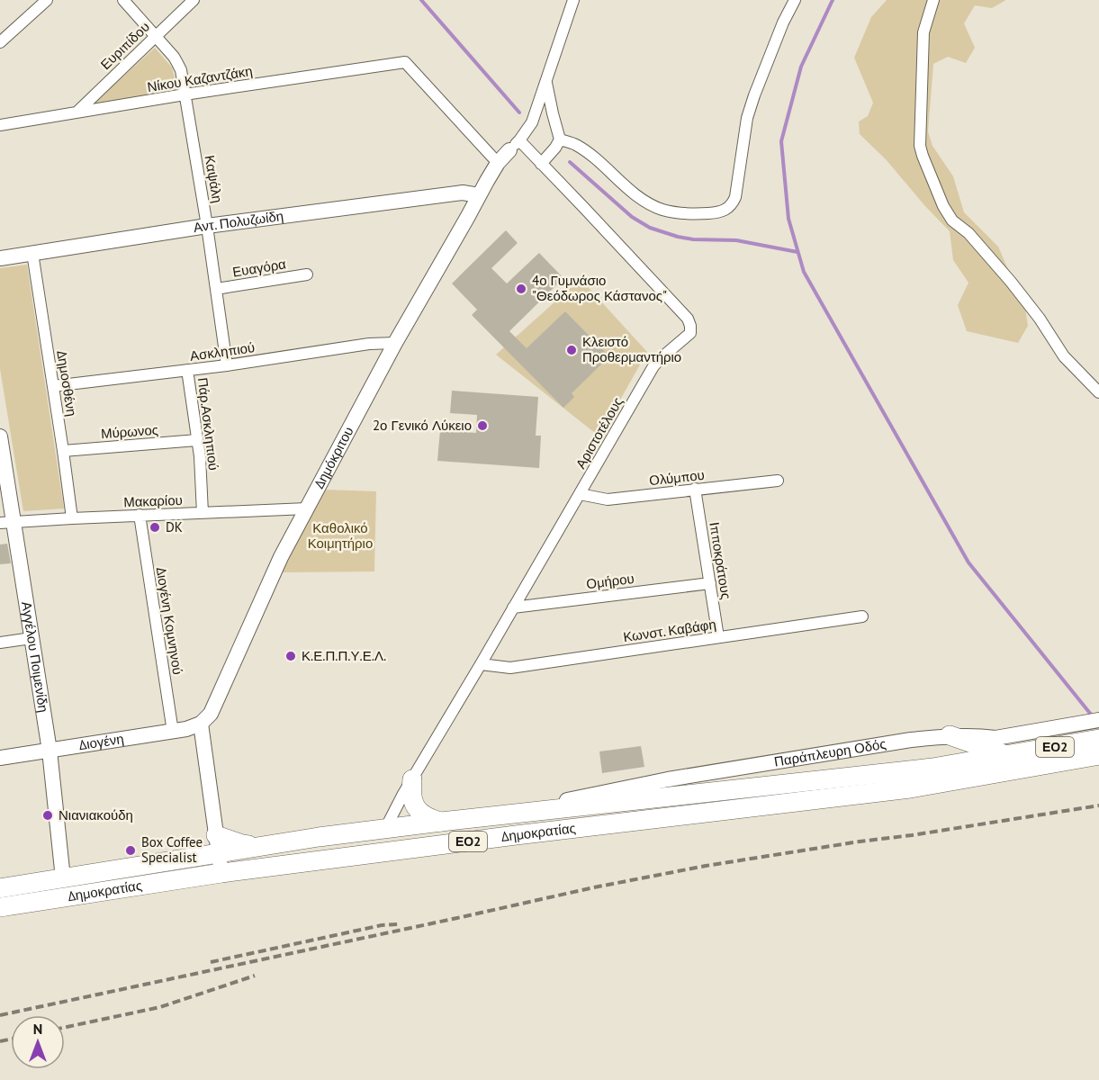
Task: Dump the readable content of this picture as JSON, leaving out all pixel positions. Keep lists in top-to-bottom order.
{
  "streets": {
    "highway": ["ΕΟ2", "Δημοκρατίας"],
    "street": [
      "Ευριπίδου",
      "Νίκου Καζαντζάκη",
      "Καψάλη",
      "Αντ. Πολυζωίδη",
      "Ευαγόρα",
      "Ασκληπιού",
      "Δημοσθένη",
      "Πάρ.Ασκληπιού",
      "Μύρωνος",
      "Αριστοτέλους",
      "Δημόκριτου",
      "Ολύμπου",
      "Μακαρίου",
      "Ιπποκράτους",
      "Ομήρου",
      "Διογένη Κομνηνού",
      "Κωνστ. Καβάφη",
      "Αγγέλου Ποιμενίδη",
      "Διογένη",
      "Παράπλευρη Οδός"
    ]
  },
  "crossings": [
    ["Ευριπίδου", "Νίκου Καζαντζάκη"],
    ["Ευριπίδου", "Καψάλη"],
    ["Νίκου Καζαντζάκη", "Καψάλη"],
    ["Νίκου Καζαντζάκη", "Δημόκριτου"],
    ["Καψάλη", "Αντ. Πολυζωίδη"],
    ["Καψάλη", "Ευαγόρα"],
    ["Καψάλη", "Ασκληπιού"],
    ["Αντ. Πολυζωίδη", "Δημοσθένη"],
    ["Αντ. Πολυζωίδη", "Δημόκριτου"],
    ["Ασκληπιού", "Δημοσθένη"],
    ["Ασκληπιού", "Πάρ.Ασκληπιού"],
    ["Ασκληπιού", "Δημόκριτου"],
    ["Δημοσθένη", "Μύρωνος"],
    ["Δημοσθένη", "Μακαρίου"],
    ["Πάρ.Ασκληπιού", "Μύρωνος"],
    ["Πάρ.Ασκληπιού", "Μακαρίου"],
    ["Αριστοτέλους", "Δημόκριτου"],
    ["Αριστοτέλους", "Ολύμπου"],
    ["Αριστοτέλους", "Ομήρου"],
    ["Αριστοτέλους", "Κωνστ. Καβάφη"],
    ["Αριστοτέλους", "Δημοκρατίας"],
    ["Δημόκριτου", "Μακαρίου"],
    ["Δημόκριτου", "Διογένη"],
    ["Ολύμπου", "Ιπποκράτους"],
    ["Μακαρίου", "Διογένη Κομνηνού"],
    ["Μακαρίου", "Αγγέλου Ποιμενίδη"],
    ["Ιπποκράτους", "Ομήρου"],
    ["Ιπποκράτους", "Κωνστ. Καβάφη"],
    ["Διογένη Κομνηνού", "Διογένη"],
    ["Αγγέλου Ποιμενίδη", "Διογένη"],
    ["Αγγέλου Ποιμενίδη", "Δημοκρατίας"],
    ["ΕΟ2", "Δημοκρατίας"]
  ],
  "parks": ["Καθολικό Κοιμητήριο"],
  "places": [
    "4ο Γυμνάσιο \"Θεόδωρος Κάστανος\"",
    "Κλειστό Προθερμαντήριο",
    "2ο Γενικό Λύκειο",
    "DK",
    "Κ.Ε.Π.Π.Υ.Ε.Λ.",
    "Νιανιακούδη",
    "Box Coffee Specialist"
  ],
  "north": "top"
}
